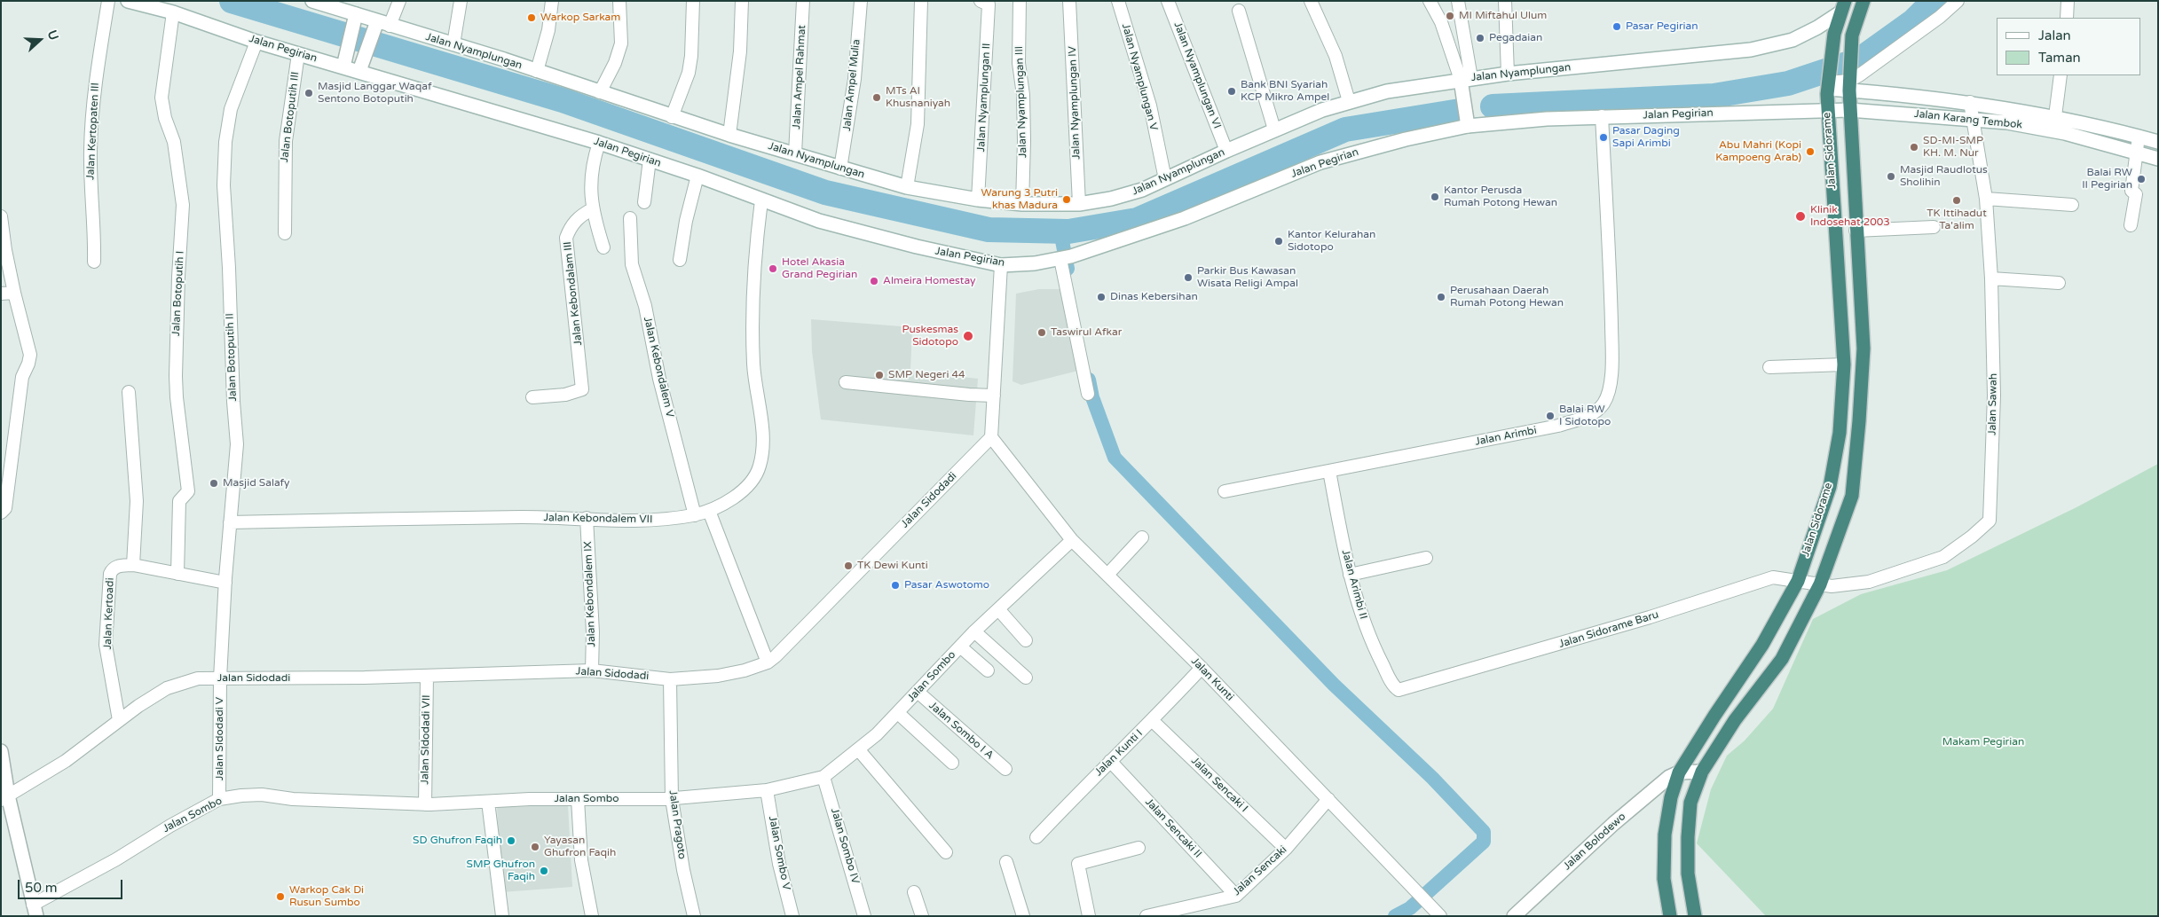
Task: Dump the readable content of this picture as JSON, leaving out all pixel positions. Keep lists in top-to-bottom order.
{
  "streets": {
    "highway": ["Jalan Sidorame"],
    "main road": [
      "Jalan Pegirian",
      "Jalan Nyamplungan",
      "Jalan Karang Tembok",
      "Jalan Bolodewo"
    ],
    "street": [
      "Jalan Nyamplungan VI",
      "Jalan Ampel Rahmat",
      "Jalan Nyamplungan V",
      "Jalan Ampel Mulia",
      "Jalan Nyamplungan II",
      "Jalan Nyamplungan III",
      "Jalan Nyamplungan IV",
      "Jalan Botoputih III",
      "Jalan Kertopaten III",
      "Jalan Botoputih I",
      "Jalan Kebondalam III",
      "Jalan Botoputih II",
      "Jalan Kebondalem V",
      "Jalan Sawah",
      "Jalan Arimbi",
      "Jalan Sidodadi",
      "Jalan Kebondalem VII",
      "Jalan Arimbi II",
      "Jalan Kebondalem IX",
      "Jalan Kertoadi",
      "Jalan Sidorame Baru",
      "Jalan Sombo",
      "Jalan Kunti",
      "Jalan Sombo I A",
      "Jalan SIdodadi V",
      "Jalan SIdodadi VII",
      "Jalan Kunti I",
      "Jalan Sencaki I",
      "Jalan Pragoto",
      "Jalan Sencaki II",
      "Jalan Sombo IV",
      "Jalan Sombo V",
      "Jalan Sencaki"
    ]
  },
  "crossings": [
    ["Jalan Pegirian", "Jalan Botoputih III"],
    ["Jalan Pegirian", "Jalan Karang Tembok"],
    ["Jalan Pegirian", "Jalan Sidorame"],
    ["Jalan Pegirian", "Jalan Botoputih I"],
    ["Jalan Pegirian", "Jalan Botoputih II"],
    ["Jalan Pegirian", "Jalan Arimbi"],
    ["Jalan Pegirian", "Jalan Kebondalem VII"],
    ["Jalan Nyamplungan", "Jalan Nyamplungan VI"],
    ["Jalan Nyamplungan", "Jalan Ampel Rahmat"],
    ["Jalan Nyamplungan", "Jalan Nyamplungan V"],
    ["Jalan Nyamplungan", "Jalan Ampel Mulia"],
    ["Jalan Nyamplungan", "Jalan Nyamplungan II"],
    ["Jalan Nyamplungan", "Jalan Nyamplungan III"],
    ["Jalan Nyamplungan", "Jalan Nyamplungan IV"],
    ["Jalan Nyamplungan", "Jalan Sidorame"],
    ["Jalan Karang Tembok", "Jalan Sidorame"],
    ["Jalan Karang Tembok", "Jalan Sawah"],
    ["Jalan Sidorame", "Jalan Sawah"],
    ["Jalan Sidorame", "Jalan Sidorame Baru"],
    ["Jalan Sidorame", "Jalan Bolodewo"],
    ["Jalan Botoputih I", "Jalan Kertoadi"],
    ["Jalan Botoputih II", "Jalan Sidodadi"],
    ["Jalan Botoputih II", "Jalan Kebondalem VII"],
    ["Jalan Botoputih II", "Jalan Kertoadi"],
    ["Jalan Botoputih II", "Jalan SIdodadi V"],
    ["Jalan Kebondalem V", "Jalan Kebondalem VII"],
    ["Jalan Sawah", "Jalan Sidorame Baru"],
    ["Jalan Arimbi", "Jalan Arimbi II"],
    ["Jalan Sidodadi", "Jalan Kebondalem IX"],
    ["Jalan Sidodadi", "Jalan Kertoadi"],
    ["Jalan Sidodadi", "Jalan Kunti"],
    ["Jalan Sidodadi", "Jalan SIdodadi V"],
    ["Jalan Sidodadi", "Jalan SIdodadi VII"],
    ["Jalan Sidodadi", "Jalan Pragoto"],
    ["Jalan Kebondalem VII", "Jalan Kebondalem IX"],
    ["Jalan Arimbi II", "Jalan Sidorame Baru"],
    ["Jalan Sombo", "Jalan Kunti"],
    ["Jalan Sombo", "Jalan Sombo I A"],
    ["Jalan Sombo", "Jalan SIdodadi V"],
    ["Jalan Sombo", "Jalan SIdodadi VII"],
    ["Jalan Sombo", "Jalan Pragoto"],
    ["Jalan Sombo", "Jalan Sombo IV"],
    ["Jalan Sombo", "Jalan Sombo V"],
    ["Jalan Kunti", "Jalan Kunti I"],
    ["Jalan Kunti", "Jalan Sencaki"],
    ["Jalan Kunti I", "Jalan Sencaki I"],
    ["Jalan Kunti I", "Jalan Sencaki II"],
    ["Jalan Sencaki I", "Jalan Sencaki"],
    ["Jalan Sencaki II", "Jalan Sencaki"]
  ],
  "parks": ["Makam Pegirian"],
  "places": [
    "MI Miftahul Ulum",
    "Warkop Sarkam",
    "Pasar Pegirian",
    "Pegadaian",
    "Bank BNI Syariah KCP Mikro Ampel",
    "Masjid Langgar Waqaf Sentono Botoputih",
    "MTs Al Khusnaniyah",
    "Pasar Daging Sapi Arimbi",
    "SD-MI-SMP KH. M. Nur",
    "Abu Mahri (Kopi Kampoeng Arab)",
    "Masjid Raudlotus Sholihin",
    "Balai RW II Pegirian",
    "Kantor Perusda Rumah Potong Hewan",
    "Warung 3 Putri khas Madura",
    "TK Ittihadut Ta'alim",
    "Klinik Indosehat 2003",
    "Kantor Kelurahan Sidotopo",
    "Hotel Akasia Grand Pegirian",
    "Parkir Bus Kawasan Wisata Religi Ampal",
    "Almeira Homestay",
    "Dinas Kebersihan",
    "Perusahaan Daerah Rumah Potong Hewan",
    "Taswirul Afkar",
    "Puskesmas Sidotopo",
    "SMP Negeri 44",
    "Balai RW I Sidotopo",
    "Masjid Salafy",
    "TK Dewi Kunti",
    "Pasar Aswotomo",
    "SD Ghufron Faqih",
    "Yayasan Ghufron Faqih",
    "SMP Ghufron Faqih",
    "Warkop Cak Di Rusun Sumbo"
  ],
  "legend": ["Jalan", "Taman"],
  "scale_bar": "50 m",
  "north": "right"
}
